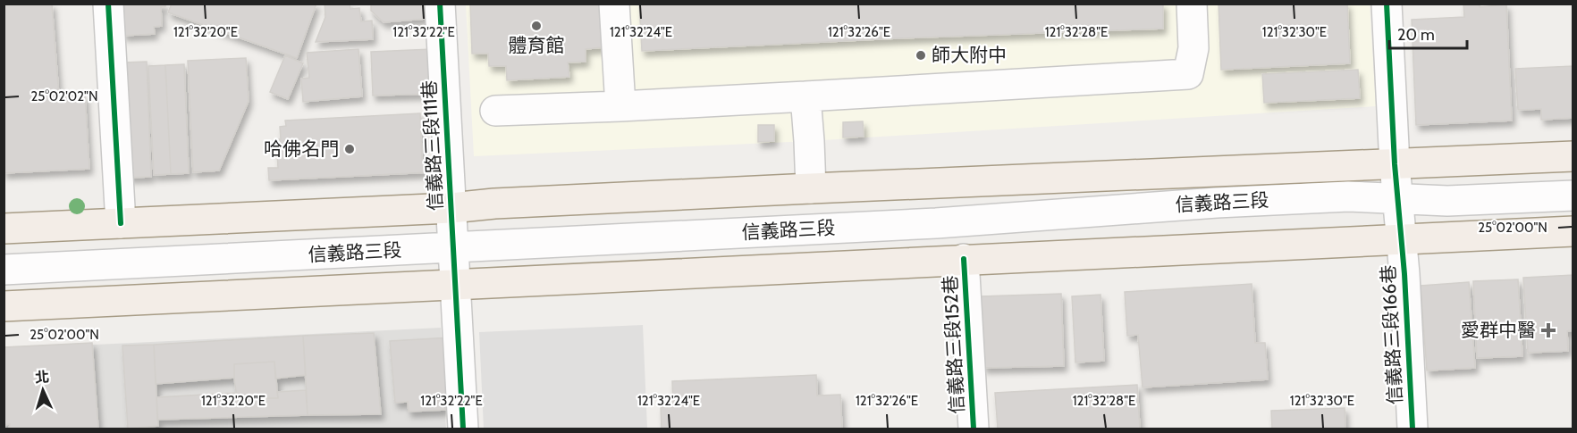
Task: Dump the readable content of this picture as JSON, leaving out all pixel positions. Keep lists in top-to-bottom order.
{
  "streets": {
    "main road": ["信義路三段"],
    "street": ["信義路三段111巷", "信義路三段166巷", "信義路三段152巷"]
  },
  "crossings": [
    ["信義路三段111巷", "信義路三段"],
    ["信義路三段", "信義路三段166巷"],
    ["信義路三段", "信義路三段152巷"]
  ],
  "places": {
    "other": ["體育館", "師大附中", "哈佛名門"],
    "health": ["愛群中醫"]
  },
  "scale_bar": "20 m",
  "north": "top",
  "coordinates": [
    "121°32'20\"E",
    "121°32'22\"E",
    "121°32'24\"E",
    "121°32'26\"E",
    "121°32'28\"E",
    "121°32'30\"E",
    "25°02'02\"N",
    "25°02'00\"N"
  ]
}
